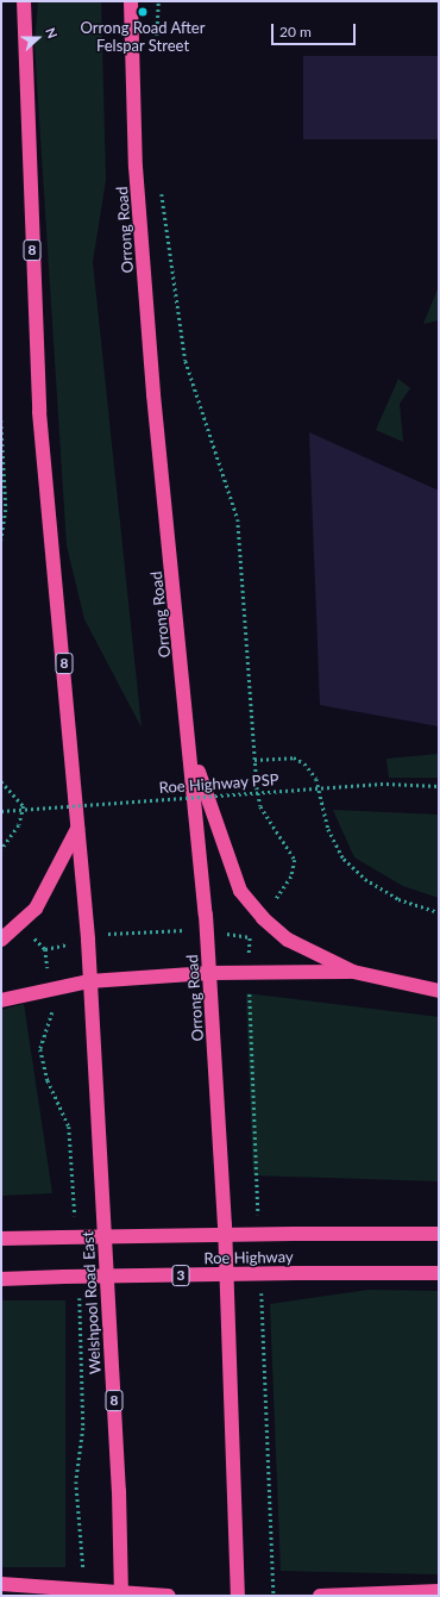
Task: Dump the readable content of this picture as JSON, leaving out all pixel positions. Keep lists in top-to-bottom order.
{
  "streets": {
    "highway": [
      "Orrong Road",
      "8",
      "Roe Highway",
      "3",
      "Welshpool Road East"
    ],
    "path": ["Roe Highway PSP"]
  },
  "crossings": [
    ["8", "Welshpool Road East"]
  ],
  "places": ["Orrong Road After Felspar Street"],
  "scale_bar": "20 m",
  "north": "right"
}
